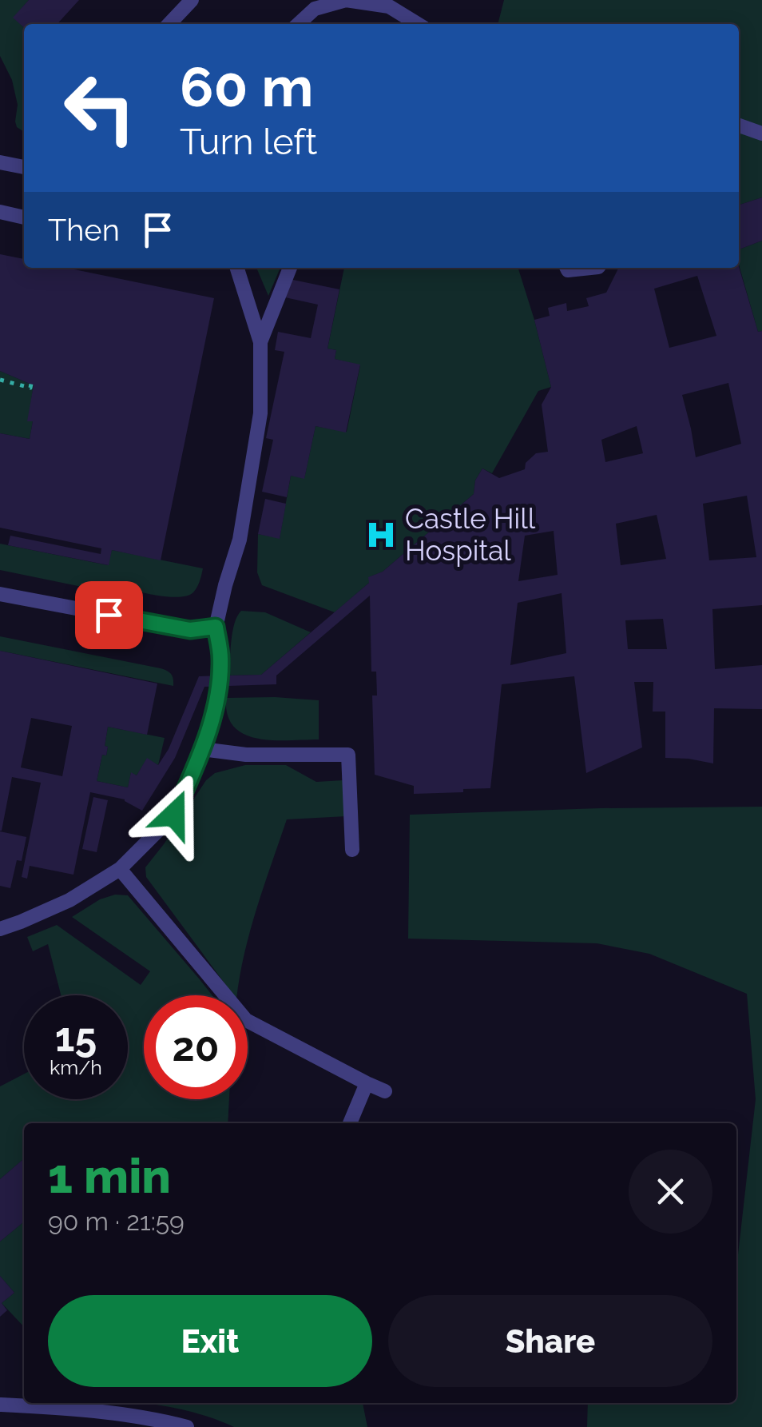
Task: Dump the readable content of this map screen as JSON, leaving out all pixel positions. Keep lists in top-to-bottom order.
{
  "places": {
    "hospital": ["Castle Hill Hospital"]
  },
  "page": {
    "turn": ["60 m", "Turn left"],
    "then": "Then",
    "speed": "15 km/h",
    "limit": "20",
    "heading": ["1 min", "90 m · 21:59"],
    "buttons": ["Exit", "Share"]
  }
}
